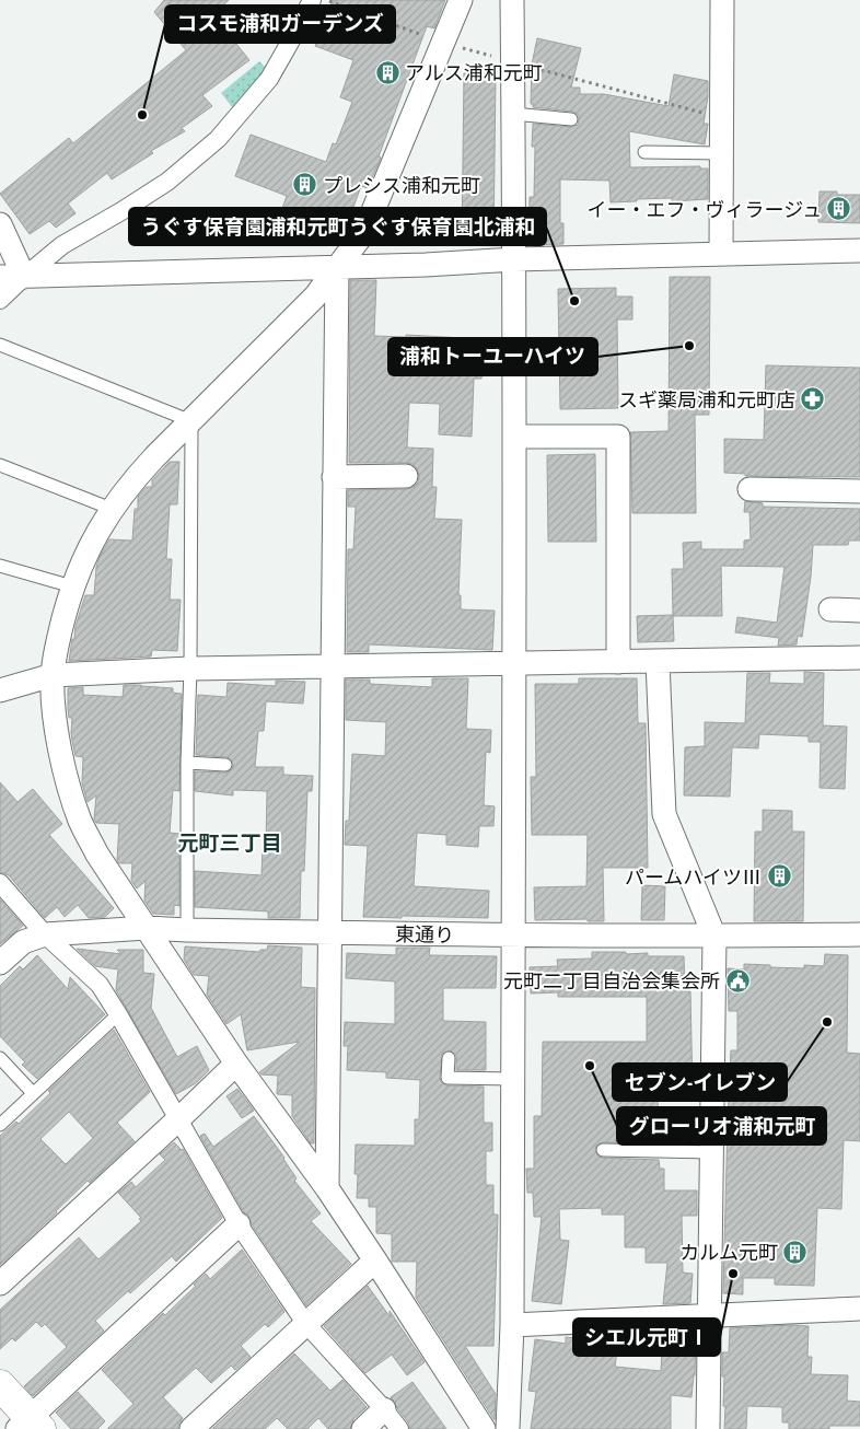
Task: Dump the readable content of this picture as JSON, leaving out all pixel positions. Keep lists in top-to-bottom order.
{
  "streets": {
    "street": ["東通り"]
  },
  "districts": ["元町三丁目"],
  "places": {
    "building": [
      "アルス浦和元町",
      "プレシス浦和元町",
      "イー・エフ・ヴィラージュ",
      "パームハイツⅢ",
      "カルム元町"
    ],
    "other": [
      "コスモ浦和ガーデンズ",
      "うぐす保育園浦和元町うぐす保育園北浦和",
      "浦和トーユーハイツ",
      "セブン-イレブン",
      "グローリオ浦和元町",
      "シエル元町Ⅰ"
    ],
    "pharmacy": ["スギ薬局浦和元町店"],
    "public building": ["元町二丁目自治会集会所"]
  }
}
